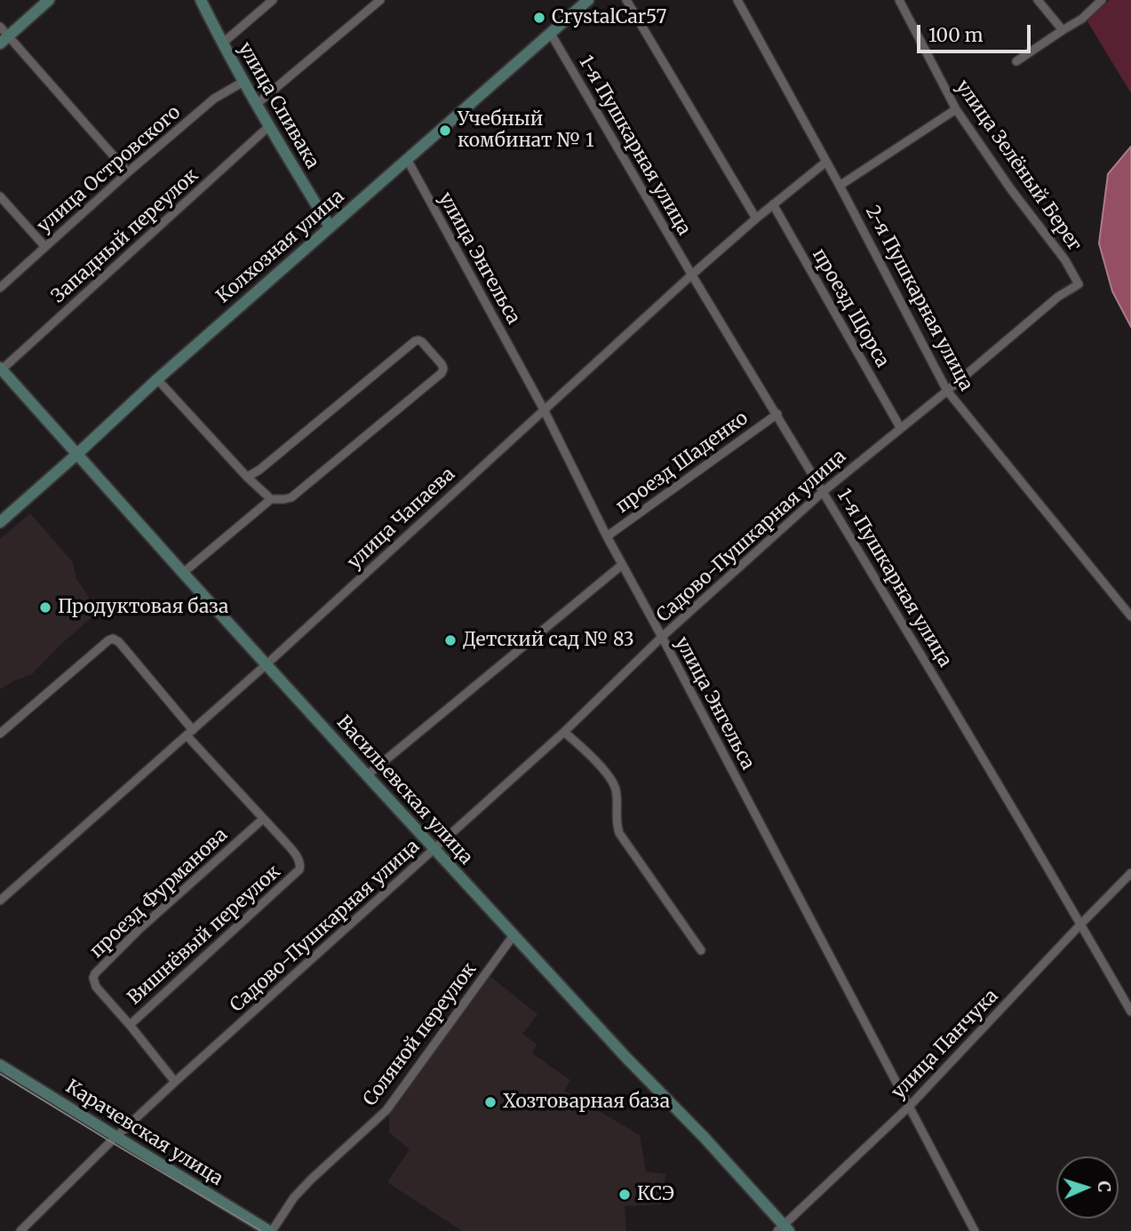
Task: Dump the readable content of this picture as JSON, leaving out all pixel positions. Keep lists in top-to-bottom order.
{
  "streets": {
    "main road": [
      "улица Спивака",
      "Колхозная улица",
      "Васильевская улица",
      "Карачевская улица"
    ],
    "street": [
      "1-я Пушкарная улица",
      "улица Зелёный Берег",
      "улица Островского",
      "Западный переулок",
      "улица Энгельса",
      "2-я Пушкарная улица",
      "проезд Щорса",
      "проезд Шаденко",
      "улица Чапаева",
      "Садово-Пушкарная улица",
      "проезд Фурманова",
      "Вишнёвый переулок",
      "Соляной переулок",
      "улица Панчука"
    ]
  },
  "crossings": [
    ["улица Спивака", "улица Островского"],
    ["улица Спивака", "Западный переулок"],
    ["улица Спивака", "Колхозная улица"],
    ["1-я Пушкарная улица", "Колхозная улица"],
    ["1-я Пушкарная улица", "проезд Шаденко"],
    ["1-я Пушкарная улица", "улица Чапаева"],
    ["1-я Пушкарная улица", "Садово-Пушкарная улица"],
    ["1-я Пушкарная улица", "улица Панчука"],
    ["улица Зелёный Берег", "Садово-Пушкарная улица"],
    ["Западный переулок", "Васильевская улица"],
    ["Колхозная улица", "улица Энгельса"],
    ["Колхозная улица", "Васильевская улица"],
    ["улица Энгельса", "проезд Шаденко"],
    ["улица Энгельса", "улица Чапаева"],
    ["улица Энгельса", "Садово-Пушкарная улица"],
    ["улица Энгельса", "улица Панчука"],
    ["2-я Пушкарная улица", "улица Чапаева"],
    ["2-я Пушкарная улица", "Садово-Пушкарная улица"],
    ["проезд Щорса", "улица Чапаева"],
    ["проезд Щорса", "Садово-Пушкарная улица"],
    ["улица Чапаева", "Васильевская улица"],
    ["Садово-Пушкарная улица", "Васильевская улица"],
    ["Садово-Пушкарная улица", "проезд Фурманова"],
    ["Садово-Пушкарная улица", "Карачевская улица"],
    ["Васильевская улица", "Соляной переулок"],
    ["Васильевская улица", "улица Панчука"],
    ["проезд Фурманова", "Вишнёвый переулок"],
    ["Соляной переулок", "Карачевская улица"]
  ],
  "places": [
    "CrystalCar57",
    "Учебный комбинат № 1",
    "Продуктовая база",
    "Детский сад № 83",
    "Хозтоварная база",
    "КСЭ"
  ],
  "scale_bar": "100 m",
  "north": "right"
}
